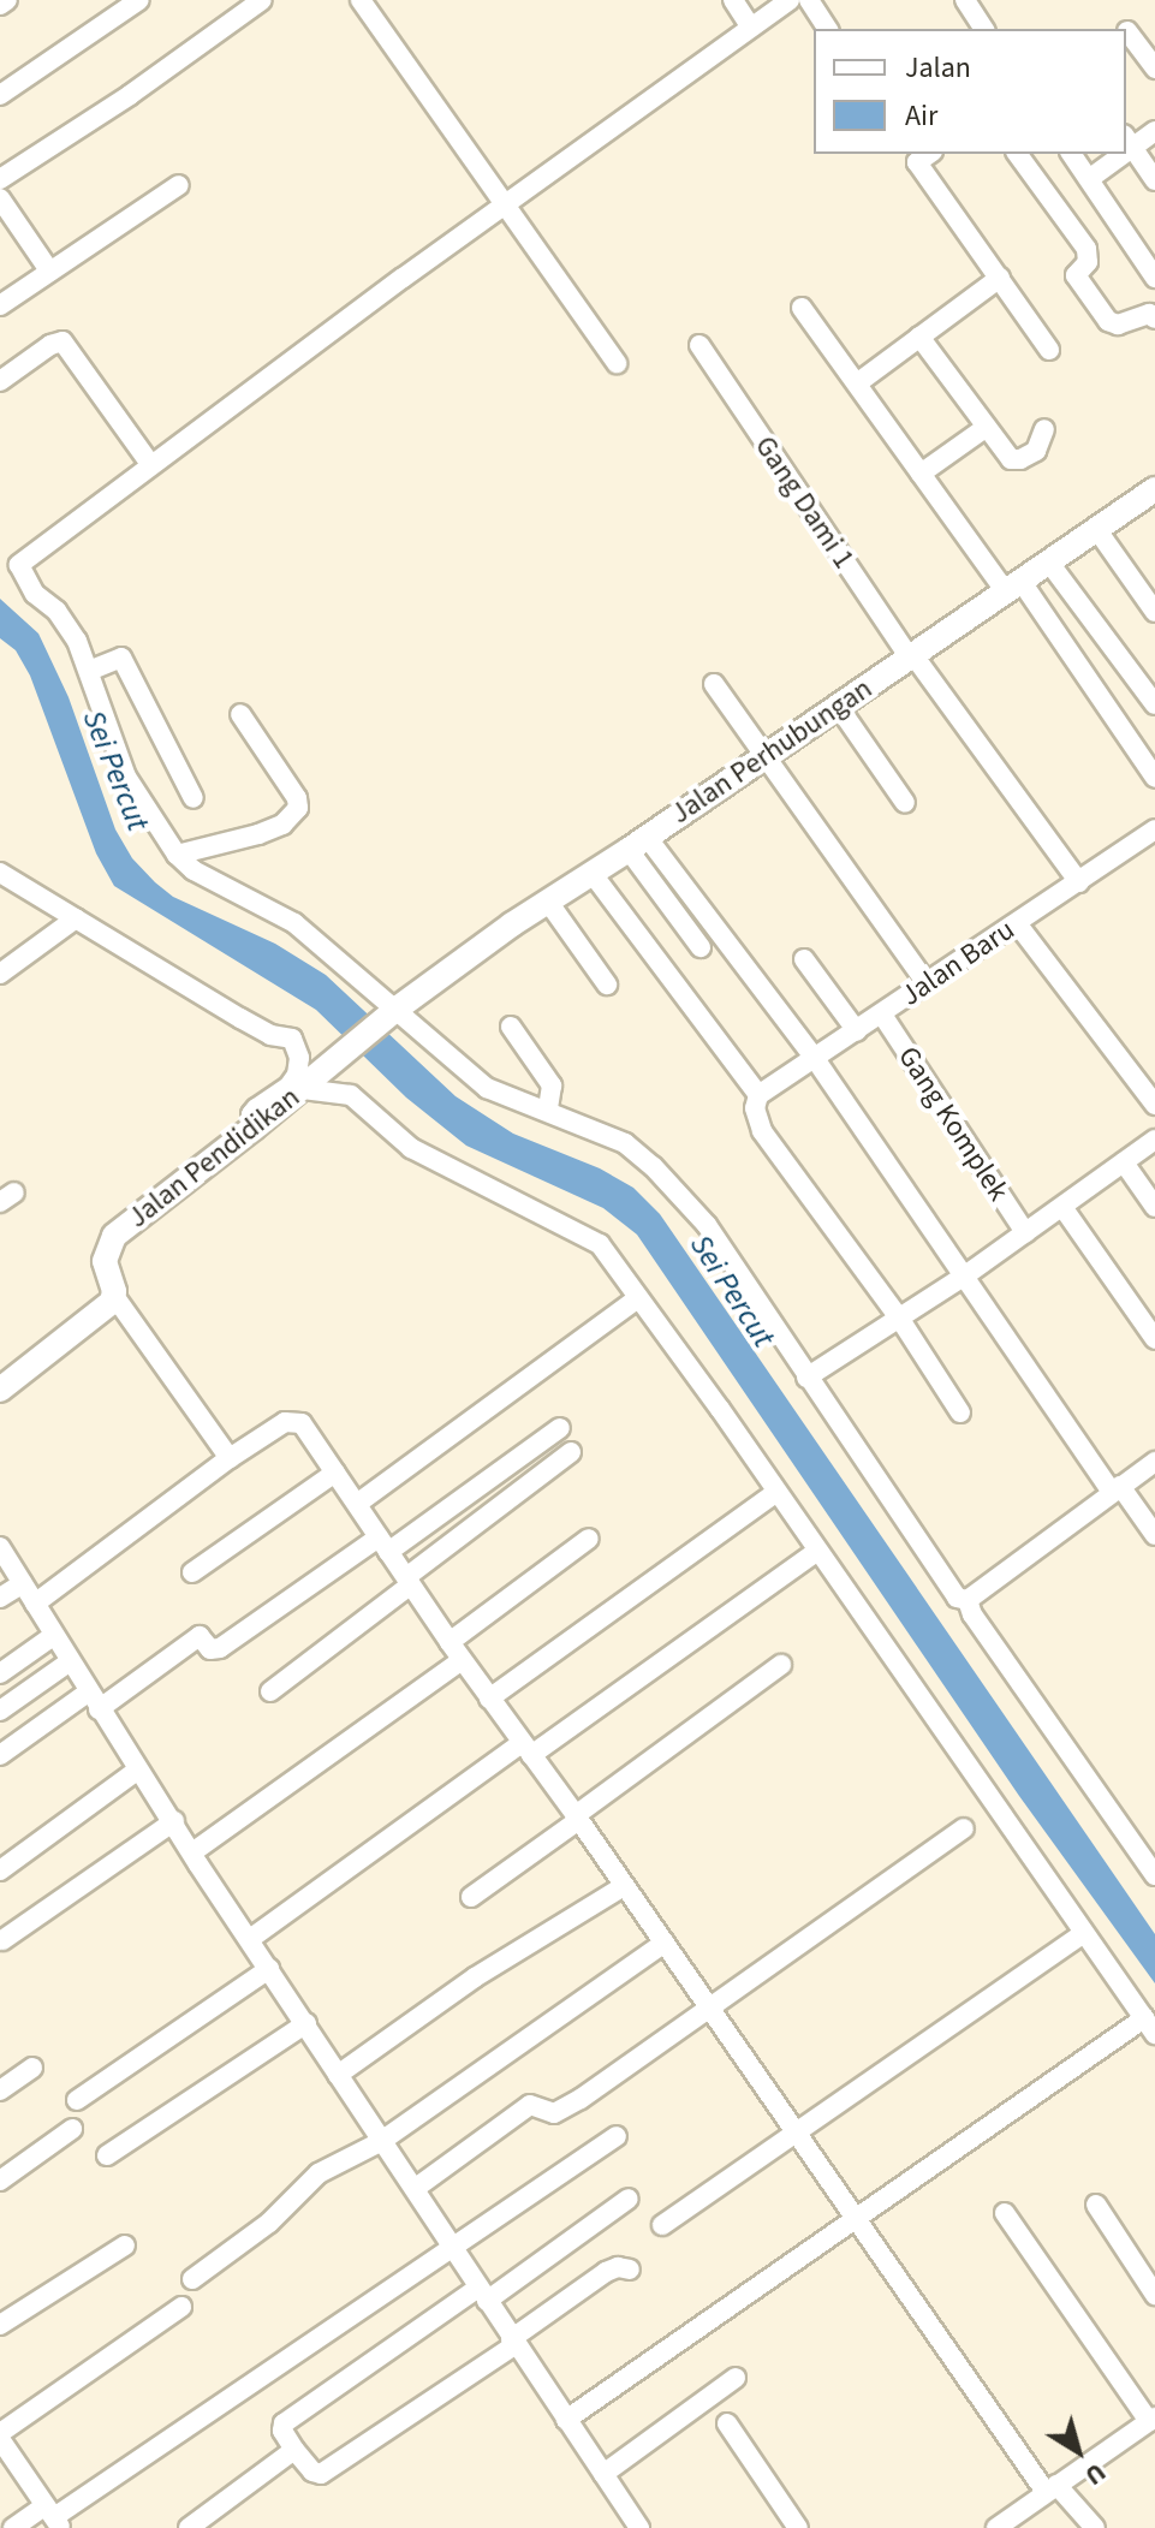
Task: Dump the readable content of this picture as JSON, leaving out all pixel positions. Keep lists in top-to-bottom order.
{
  "streets": {
    "main road": ["Jalan Perhubungan", "Jalan Pendidikan"],
    "street": ["Gang Dami 1", "Jalan Baru", "Gang Komplek"]
  },
  "crossings": [
    ["Gang Dami 1", "Jalan Perhubungan"],
    ["Gang Dami 1", "Jalan Baru"],
    ["Jalan Perhubungan", "Jalan Pendidikan"],
    ["Jalan Baru", "Gang Komplek"]
  ],
  "water": ["Sei Percut"],
  "legend": ["Jalan", "Air"],
  "north": "bottom right"
}
